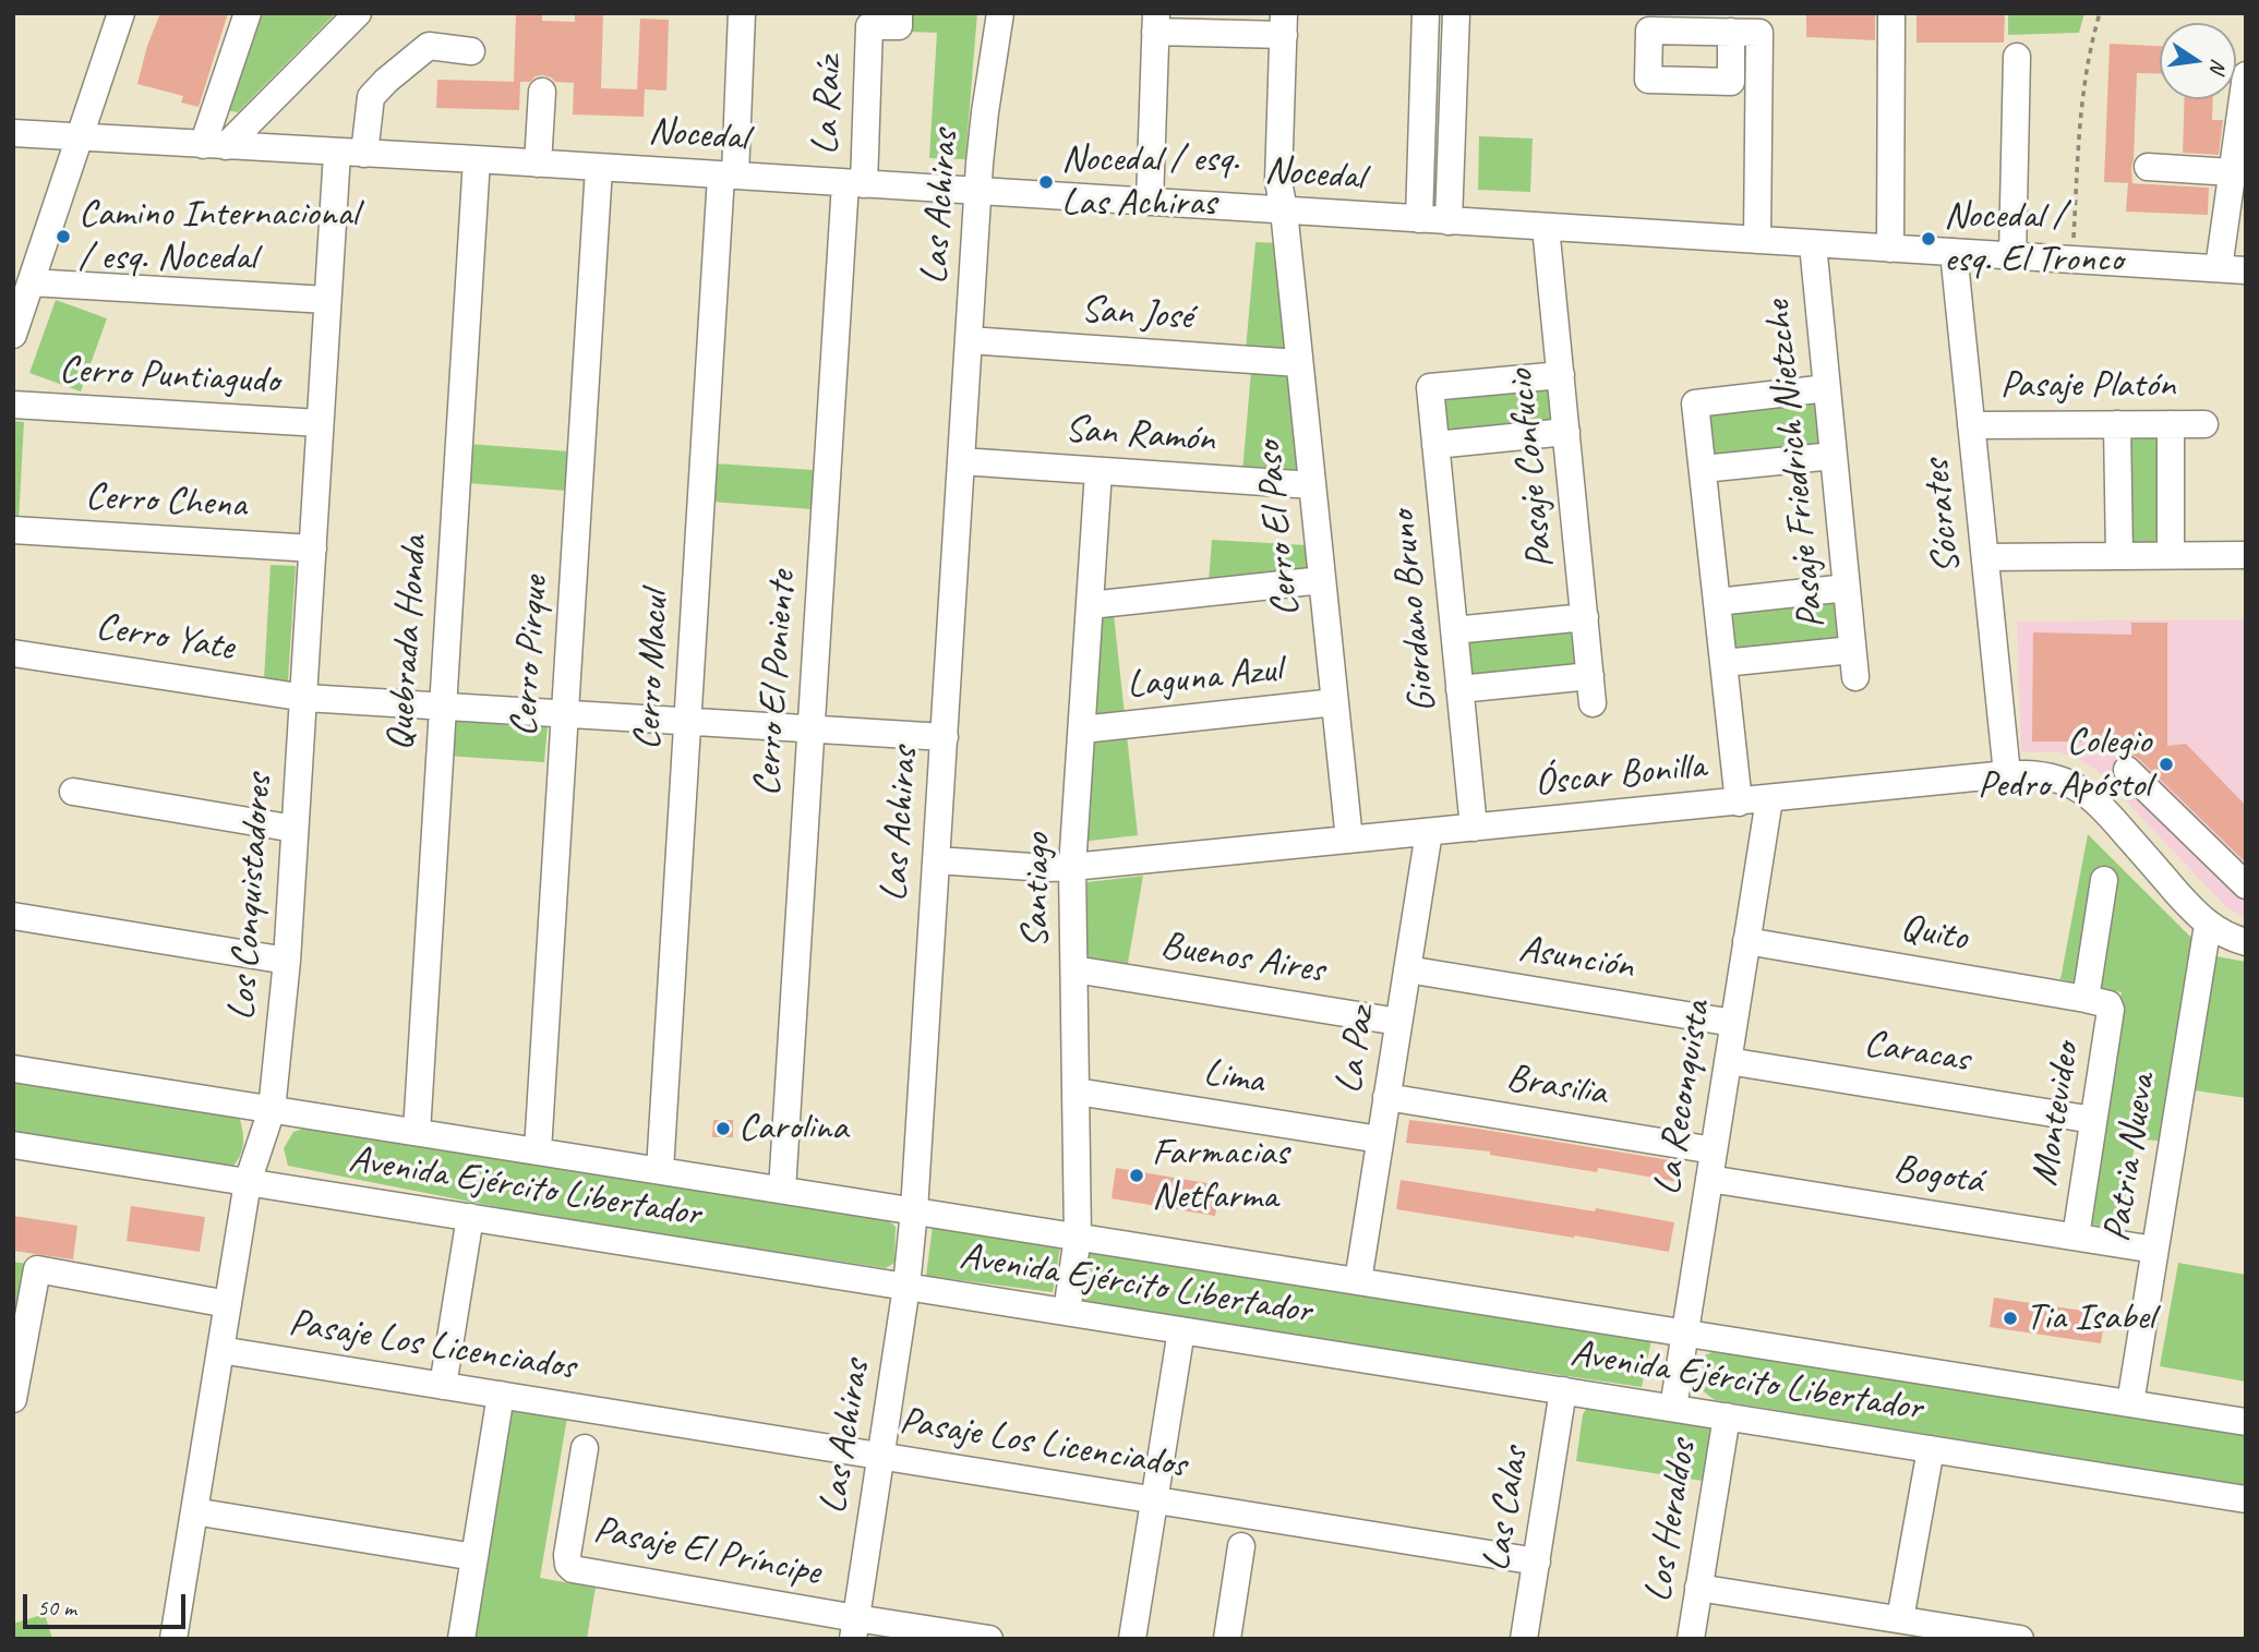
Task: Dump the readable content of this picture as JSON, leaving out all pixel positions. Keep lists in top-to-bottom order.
{
  "streets": {
    "street": [
      "La Raíz",
      "Nocedal",
      "Las Achiras",
      "San José",
      "Cerro Puntiagudo",
      "Pasaje Platón",
      "San Ramón",
      "Pasaje Friedrich Nietzche",
      "Pasaje Confucio",
      "Cerro Chena",
      "Sócrates",
      "Cerro El Paso",
      "Giordano Bruno",
      "Cerro Yate",
      "Quebrada Honda",
      "Cerro Pirque",
      "Cerro Macul",
      "Laguna Azul",
      "Cerro El Poniente",
      "Óscar Bonilla",
      "Santiago",
      "Los Conquistadores",
      "Quito",
      "Buenos Aires",
      "Asunción",
      "La Paz",
      "Caracas",
      "Lima",
      "Brasilia",
      "La Reconquista",
      "Montevideo",
      "Patria Nueva",
      "Bogotá",
      "Avenida Ejército Libertador",
      "Pasaje Los Licenciados",
      "Las Calas",
      "Los Heraldos",
      "Pasaje El Príncipe"
    ]
  },
  "crossings": [
    ["La Raíz", "Nocedal"],
    ["La Raíz", "Cerro El Poniente"],
    ["Nocedal", "Las Achiras"],
    ["Nocedal", "Pasaje Friedrich Nietzche"],
    ["Nocedal", "Pasaje Confucio"],
    ["Nocedal", "Sócrates"],
    ["Nocedal", "Cerro El Paso"],
    ["Nocedal", "Quebrada Honda"],
    ["Nocedal", "Cerro Pirque"],
    ["Nocedal", "Cerro Macul"],
    ["Nocedal", "Cerro El Poniente"],
    ["Nocedal", "Los Conquistadores"],
    ["Las Achiras", "San José"],
    ["Las Achiras", "San Ramón"],
    ["Las Achiras", "Cerro Yate"],
    ["Las Achiras", "Óscar Bonilla"],
    ["Las Achiras", "Avenida Ejército Libertador"],
    ["Las Achiras", "Pasaje Los Licenciados"],
    ["Las Achiras", "Pasaje El Príncipe"],
    ["San José", "Cerro El Paso"],
    ["Cerro Puntiagudo", "Los Conquistadores"],
    ["Pasaje Platón", "Sócrates"],
    ["San Ramón", "Cerro El Paso"],
    ["San Ramón", "Santiago"],
    ["Pasaje Confucio", "Giordano Bruno"],
    ["Cerro Chena", "Los Conquistadores"],
    ["Sócrates", "Óscar Bonilla"],
    ["Cerro El Paso", "Laguna Azul"],
    ["Cerro El Paso", "Óscar Bonilla"],
    ["Giordano Bruno", "Óscar Bonilla"],
    ["Cerro Yate", "Quebrada Honda"],
    ["Cerro Yate", "Cerro Pirque"],
    ["Cerro Yate", "Cerro Macul"],
    ["Cerro Yate", "Cerro El Poniente"],
    ["Cerro Yate", "Los Conquistadores"],
    ["Quebrada Honda", "Avenida Ejército Libertador"],
    ["Cerro Pirque", "Avenida Ejército Libertador"],
    ["Cerro Macul", "Avenida Ejército Libertador"],
    ["Laguna Azul", "Santiago"],
    ["Cerro El Poniente", "Avenida Ejército Libertador"],
    ["Óscar Bonilla", "Santiago"],
    ["Óscar Bonilla", "La Paz"],
    ["Óscar Bonilla", "La Reconquista"],
    ["Óscar Bonilla", "Patria Nueva"],
    ["Santiago", "Buenos Aires"],
    ["Santiago", "Lima"],
    ["Santiago", "Avenida Ejército Libertador"],
    ["Los Conquistadores", "Avenida Ejército Libertador"],
    ["Los Conquistadores", "Pasaje Los Licenciados"],
    ["Quito", "La Reconquista"],
    ["Quito", "Montevideo"],
    ["Buenos Aires", "La Paz"],
    ["Asunción", "La Paz"],
    ["Asunción", "La Reconquista"],
    ["La Paz", "Lima"],
    ["La Paz", "Brasilia"],
    ["La Paz", "Avenida Ejército Libertador"],
    ["Caracas", "La Reconquista"],
    ["Caracas", "Montevideo"],
    ["Brasilia", "La Reconquista"],
    ["La Reconquista", "Bogotá"],
    ["La Reconquista", "Avenida Ejército Libertador"],
    ["Montevideo", "Bogotá"],
    ["Patria Nueva", "Bogotá"],
    ["Patria Nueva", "Avenida Ejército Libertador"],
    ["Avenida Ejército Libertador", "Las Calas"],
    ["Avenida Ejército Libertador", "Los Heraldos"],
    ["Pasaje Los Licenciados", "Las Calas"]
  ],
  "places": [
    "Nocedal / esq. Las Achiras",
    "Camino Internacional / esq. Nocedal",
    "Nocedal / esq. El Tronco",
    "Colegio Pedro Apóstol",
    "Carolina",
    "Farmacias Netfarma",
    "Tia Isabel"
  ],
  "scale_bar": "50 m",
  "north": "right"
}
